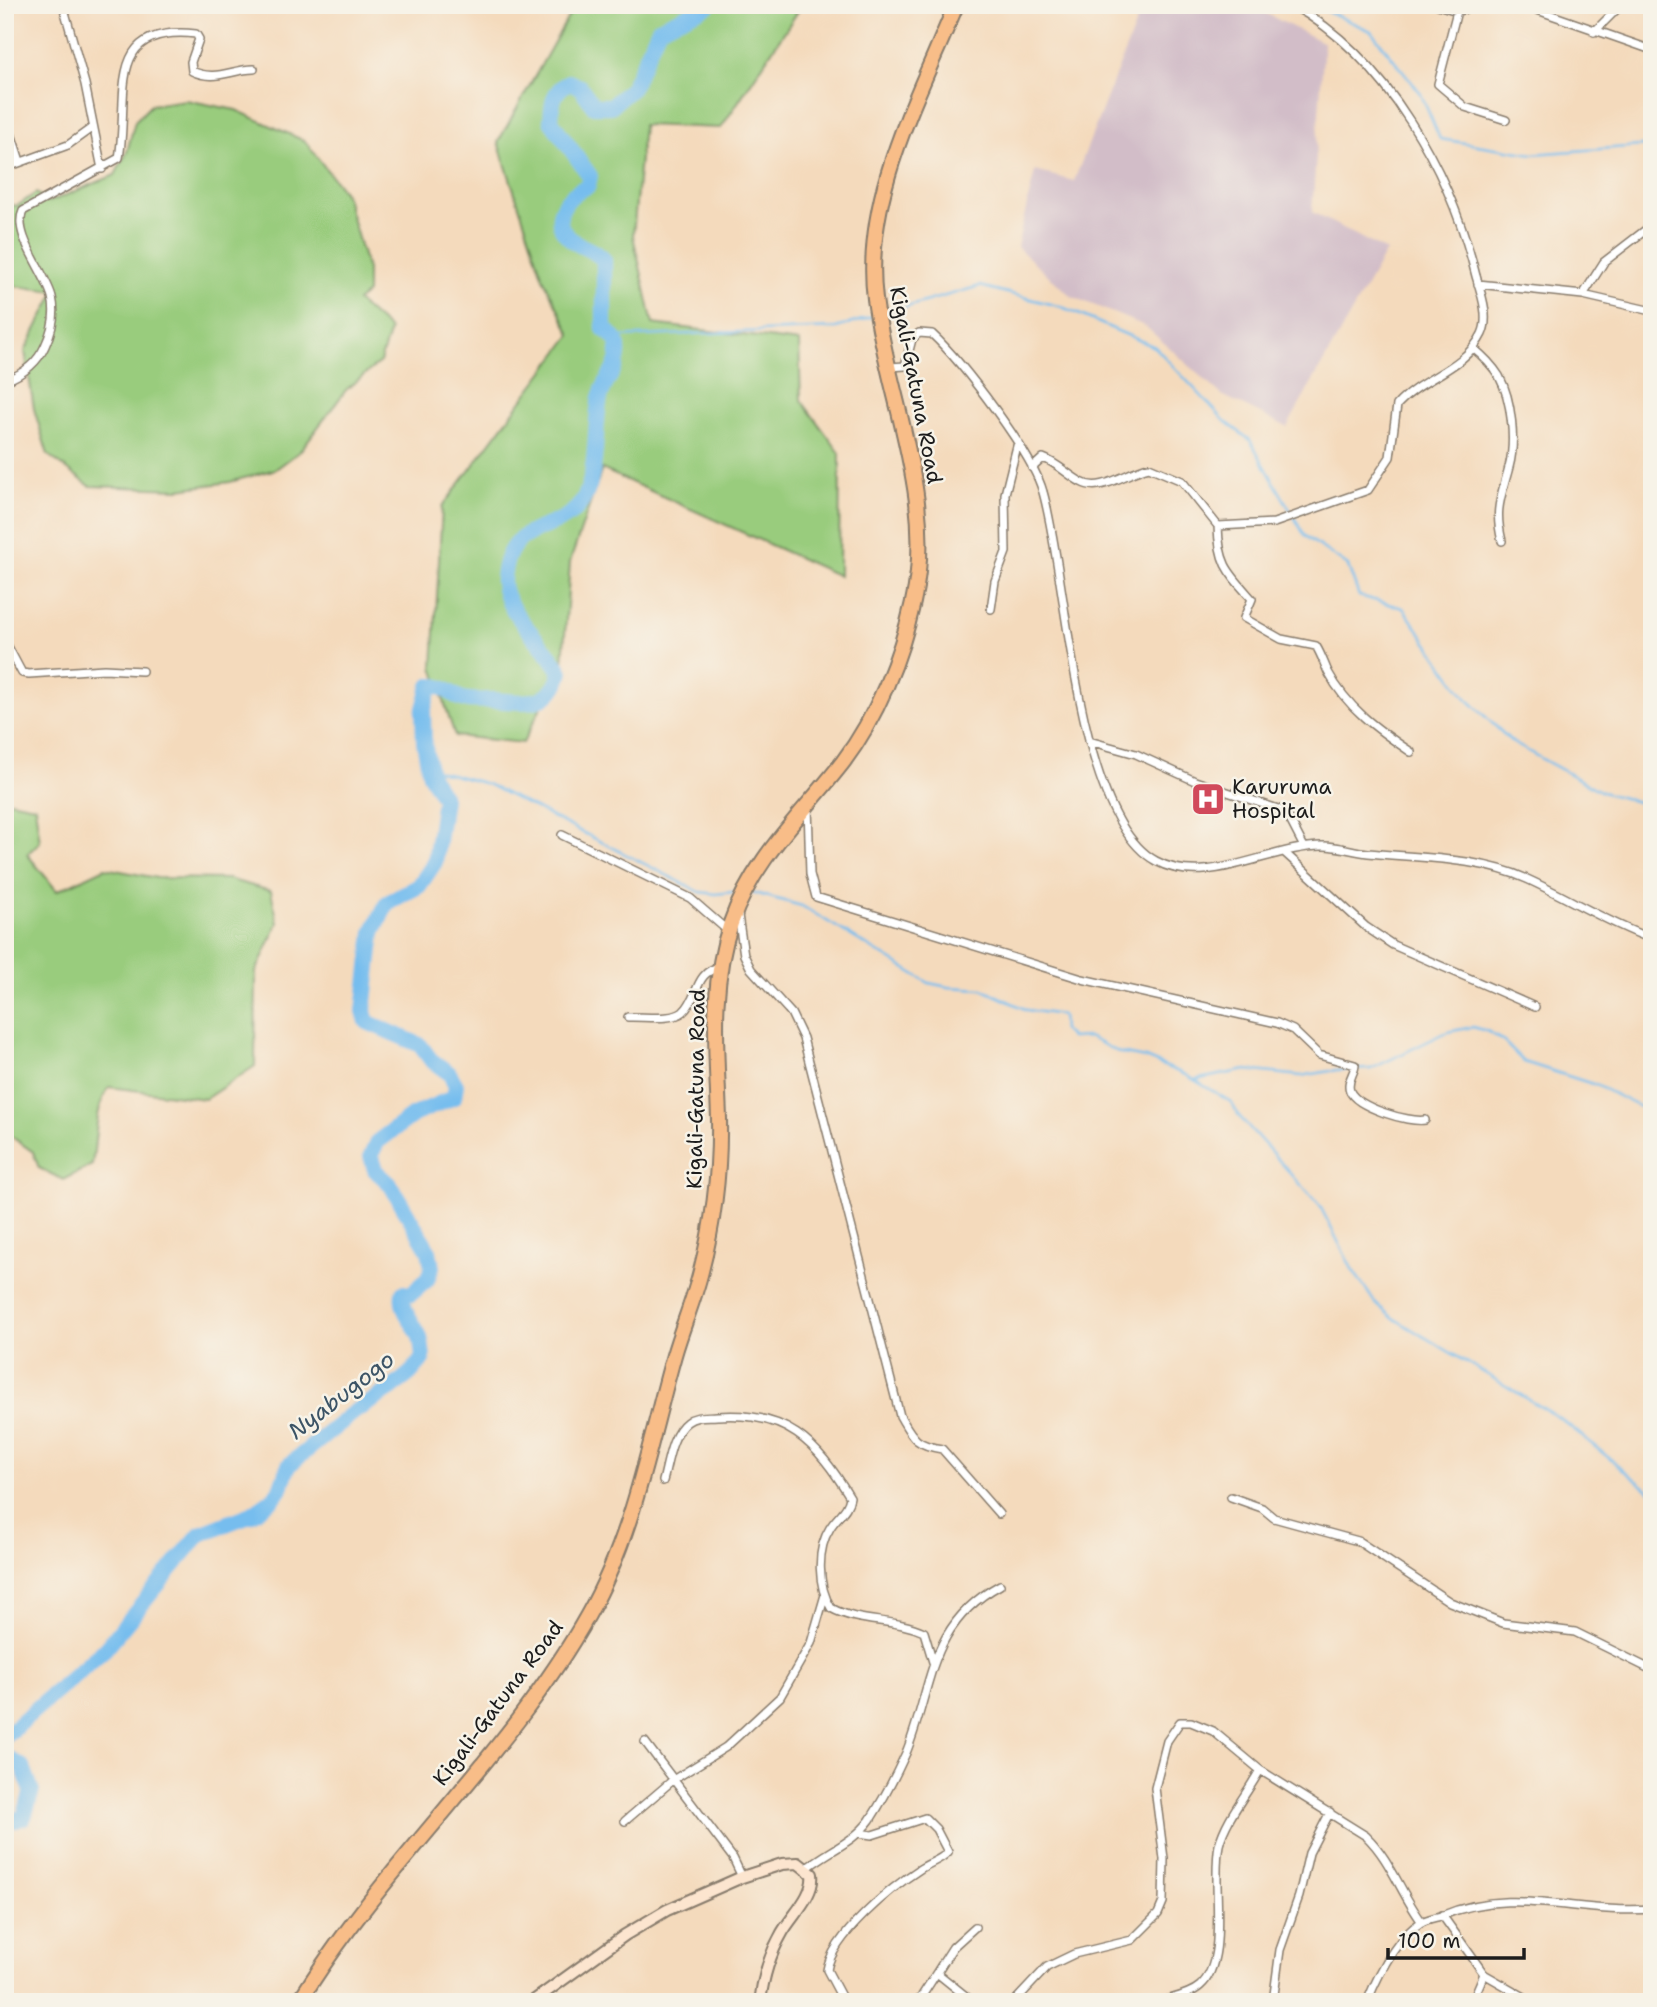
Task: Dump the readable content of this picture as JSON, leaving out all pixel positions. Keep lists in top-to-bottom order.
{
  "streets": {
    "highway": ["Kigali-Gatuna Road"]
  },
  "water": ["Nyabugogo"],
  "places": {
    "hospital": ["Karuruma Hospital"]
  },
  "scale_bar": "100 m"
}
